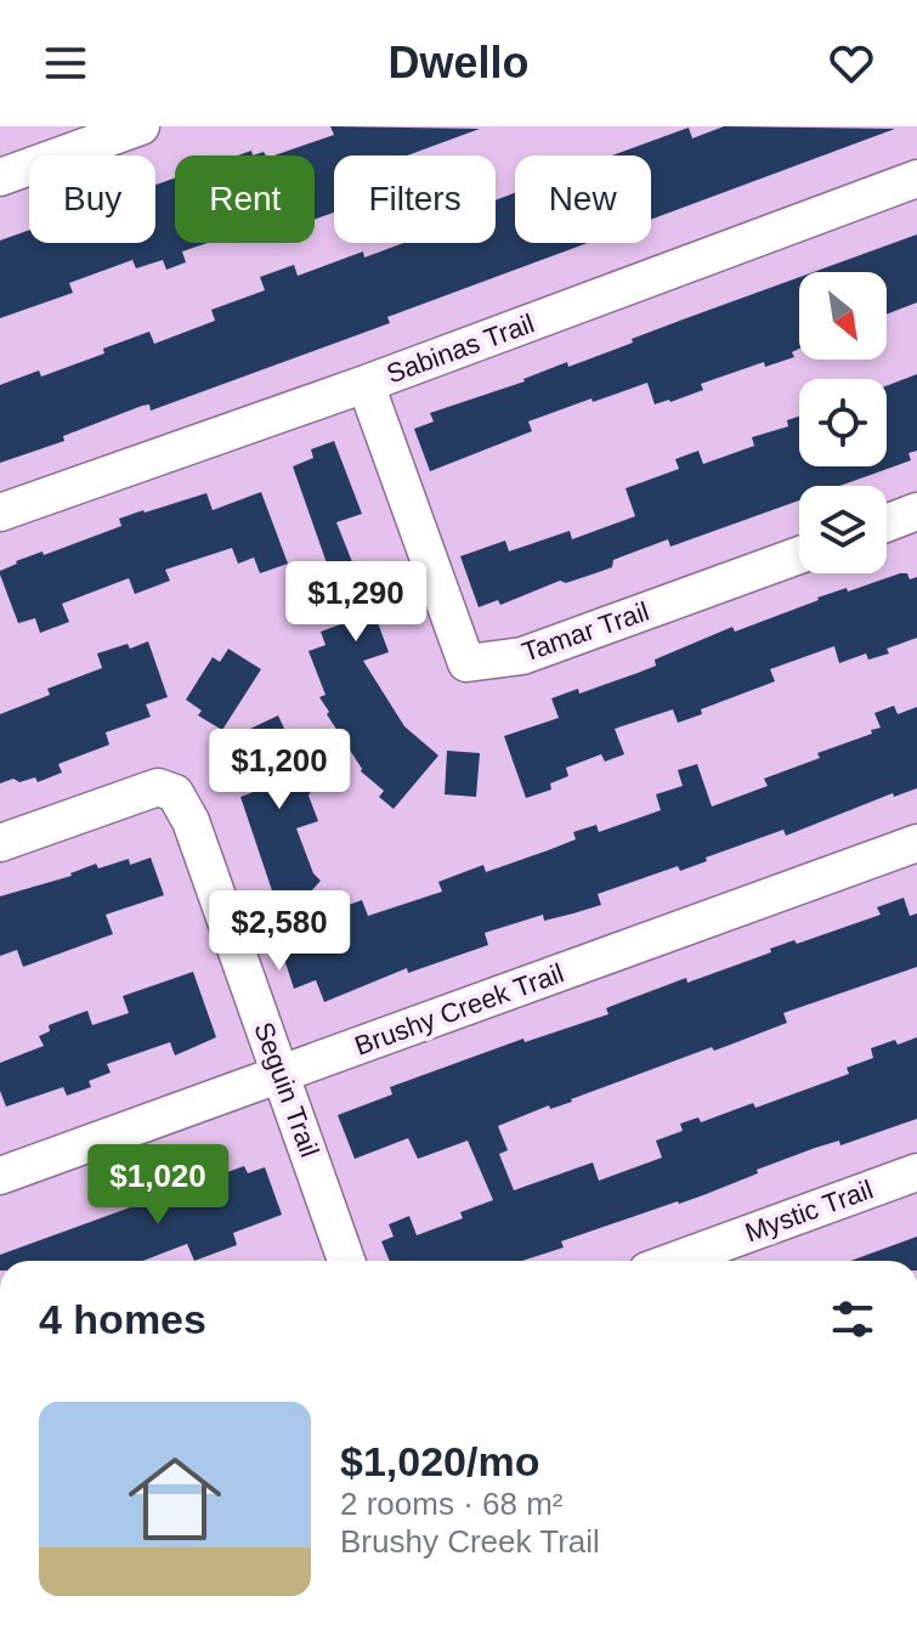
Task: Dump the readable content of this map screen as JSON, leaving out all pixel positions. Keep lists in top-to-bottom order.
{
  "streets": {
    "street": [
      "Sabinas Trail",
      "Tamar Trail",
      "Brushy Creek Trail",
      "Seguin Trail",
      "Mystic Trail"
    ]
  },
  "crossings": [
    ["Sabinas Trail", "Tamar Trail"],
    ["Brushy Creek Trail", "Seguin Trail"]
  ],
  "north": "bottom right",
  "page": {
    "header": "Dwello",
    "chip": [
      "Buy",
      "Rent",
      "Filters",
      "New"
    ],
    "price": [
      "$1,290",
      "$1,200",
      "$2,580",
      "$1,020"
    ],
    "heading": "4 homes",
    "list": [
      {
        "name": "$1,020/mo",
        "note": "2 rooms · 68 m² · Brushy Creek Trail"
      }
    ]
  }
}
